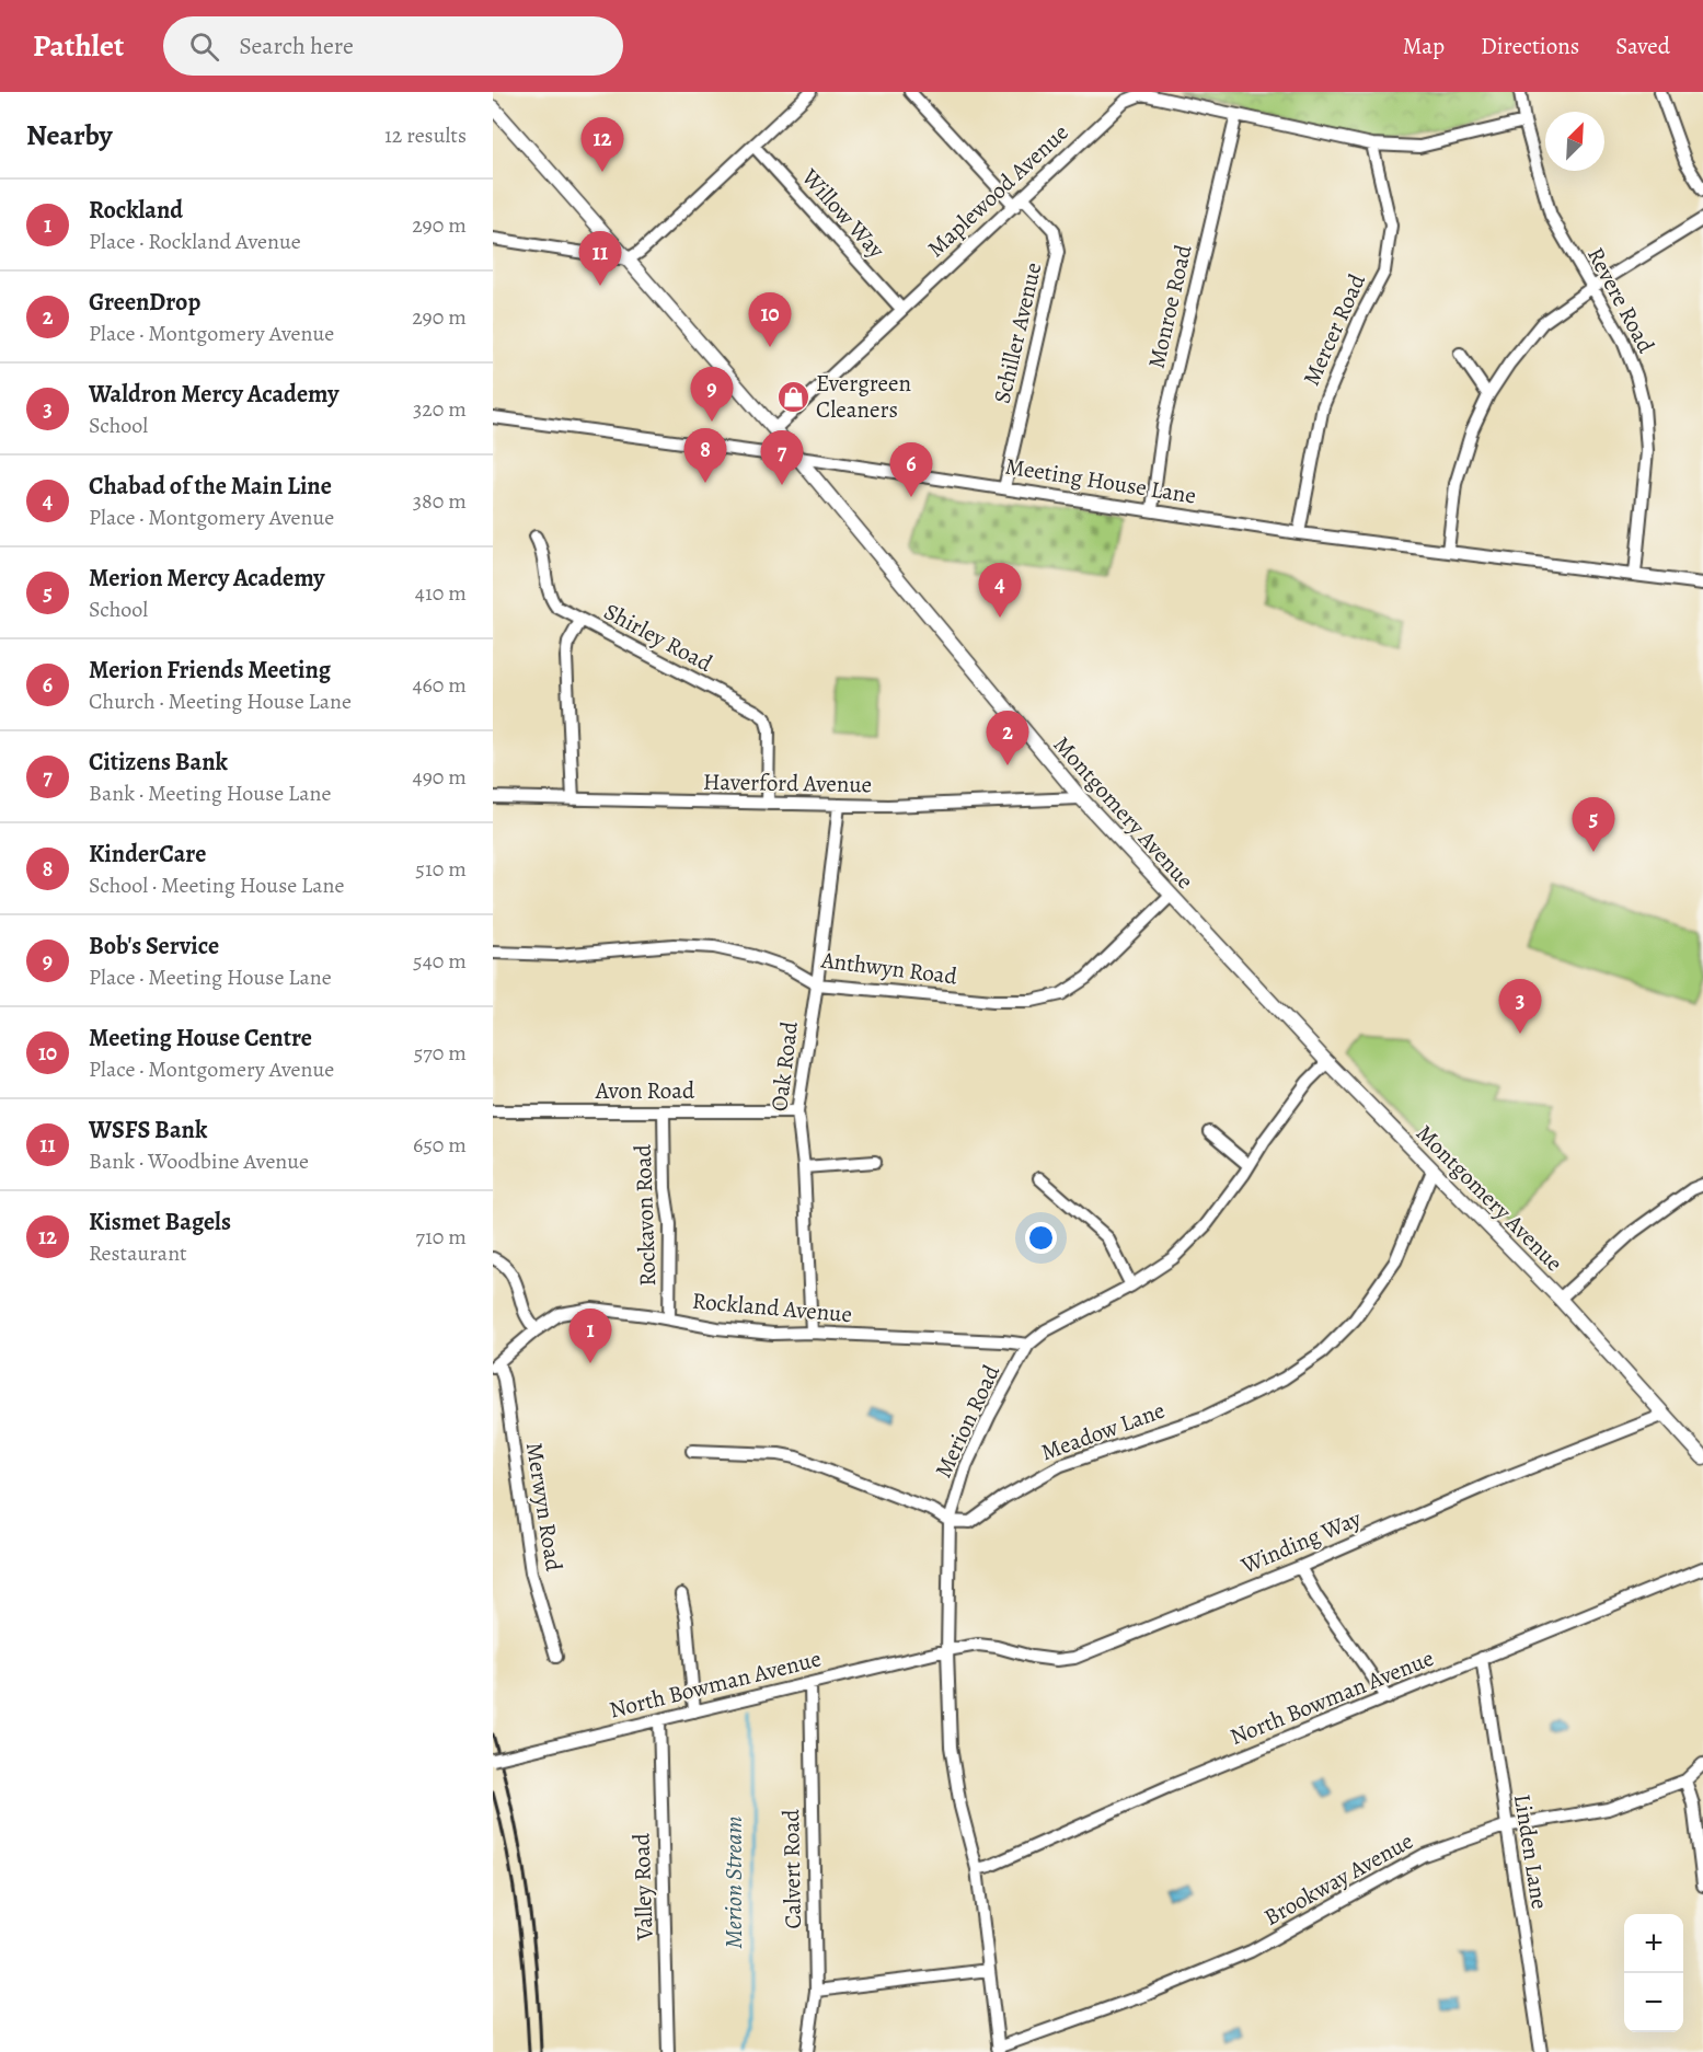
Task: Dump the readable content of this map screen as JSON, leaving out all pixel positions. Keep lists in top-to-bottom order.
{
  "streets": {
    "main road": ["Montgomery Avenue"],
    "street": [
      "Maplewood Avenue",
      "Willow Way",
      "Revere Road",
      "Monroe Road",
      "Mercer Road",
      "Schiller Avenue",
      "Meeting House Lane",
      "Shirley Road",
      "Haverford Avenue",
      "Anthwyn Road",
      "Oak Road",
      "Avon Road",
      "Rockavon Road",
      "Rockland Avenue",
      "Merion Road",
      "Meadow Lane",
      "Merwyn Road",
      "Winding Way",
      "North Bowman Avenue",
      "Linden Lane",
      "Calvert Road",
      "Brookway Avenue",
      "Valley Road"
    ]
  },
  "crossings": [
    ["Maplewood Avenue", "Willow Way"],
    ["Maplewood Avenue", "Revere Road"],
    ["Maplewood Avenue", "Monroe Road"],
    ["Maplewood Avenue", "Mercer Road"],
    ["Maplewood Avenue", "Schiller Avenue"],
    ["Maplewood Avenue", "Montgomery Avenue"],
    ["Revere Road", "Meeting House Lane"],
    ["Monroe Road", "Meeting House Lane"],
    ["Mercer Road", "Meeting House Lane"],
    ["Schiller Avenue", "Meeting House Lane"],
    ["Meeting House Lane", "Montgomery Avenue"],
    ["Shirley Road", "Haverford Avenue"],
    ["Haverford Avenue", "Montgomery Avenue"],
    ["Haverford Avenue", "Oak Road"],
    ["Montgomery Avenue", "Anthwyn Road"],
    ["Montgomery Avenue", "Merion Road"],
    ["Montgomery Avenue", "Meadow Lane"],
    ["Montgomery Avenue", "Winding Way"],
    ["Anthwyn Road", "Oak Road"],
    ["Oak Road", "Avon Road"],
    ["Oak Road", "Rockland Avenue"],
    ["Avon Road", "Rockavon Road"],
    ["Rockavon Road", "Rockland Avenue"],
    ["Rockland Avenue", "Merion Road"],
    ["Rockland Avenue", "Merwyn Road"],
    ["Merion Road", "Meadow Lane"],
    ["Merion Road", "Winding Way"],
    ["Merion Road", "North Bowman Avenue"],
    ["Merion Road", "Brookway Avenue"],
    ["Winding Way", "North Bowman Avenue"],
    ["North Bowman Avenue", "Linden Lane"],
    ["North Bowman Avenue", "Calvert Road"],
    ["North Bowman Avenue", "Valley Road"],
    ["Linden Lane", "Brookway Avenue"]
  ],
  "water": ["Merion Stream"],
  "places": {
    "shop": ["Evergreen Cleaners"]
  },
  "north": "top right",
  "page": {
    "header": "Pathlet",
    "search": "Search here",
    "nav": ["Map", "Directions", "Saved"],
    "heading": ["Nearby", "12 results"],
    "pins": [
      "12",
      "11",
      "10",
      "9",
      "8",
      "7",
      "6",
      "4",
      "2",
      "5",
      "3",
      "1"
    ],
    "list": [
      {
        "mark": "1",
        "name": "Rockland",
        "note": "Place · Rockland Avenue",
        "value": "290 m"
      },
      {
        "mark": "2",
        "name": "GreenDrop",
        "note": "Place · Montgomery Avenue",
        "value": "290 m"
      },
      {
        "mark": "3",
        "name": "Waldron Mercy Academy",
        "note": "School",
        "value": "320 m"
      },
      {
        "mark": "4",
        "name": "Chabad of the Main Line",
        "note": "Place · Montgomery Avenue",
        "value": "380 m"
      },
      {
        "mark": "5",
        "name": "Merion Mercy Academy",
        "note": "School",
        "value": "410 m"
      },
      {
        "mark": "6",
        "name": "Merion Friends Meeting",
        "note": "Church · Meeting House Lane",
        "value": "460 m"
      },
      {
        "mark": "7",
        "name": "Citizens Bank",
        "note": "Bank · Meeting House Lane",
        "value": "490 m"
      },
      {
        "mark": "8",
        "name": "KinderCare",
        "note": "School · Meeting House Lane",
        "value": "510 m"
      },
      {
        "mark": "9",
        "name": "Bob's Service",
        "note": "Place · Meeting House Lane",
        "value": "540 m"
      },
      {
        "mark": "10",
        "name": "Meeting House Centre",
        "note": "Place · Montgomery Avenue",
        "value": "570 m"
      },
      {
        "mark": "11",
        "name": "WSFS Bank",
        "note": "Bank · Woodbine Avenue",
        "value": "650 m"
      },
      {
        "mark": "12",
        "name": "Kismet Bagels",
        "note": "Restaurant",
        "value": "710 m"
      }
    ],
    "map_buttons": ["+", "−"]
  }
}
